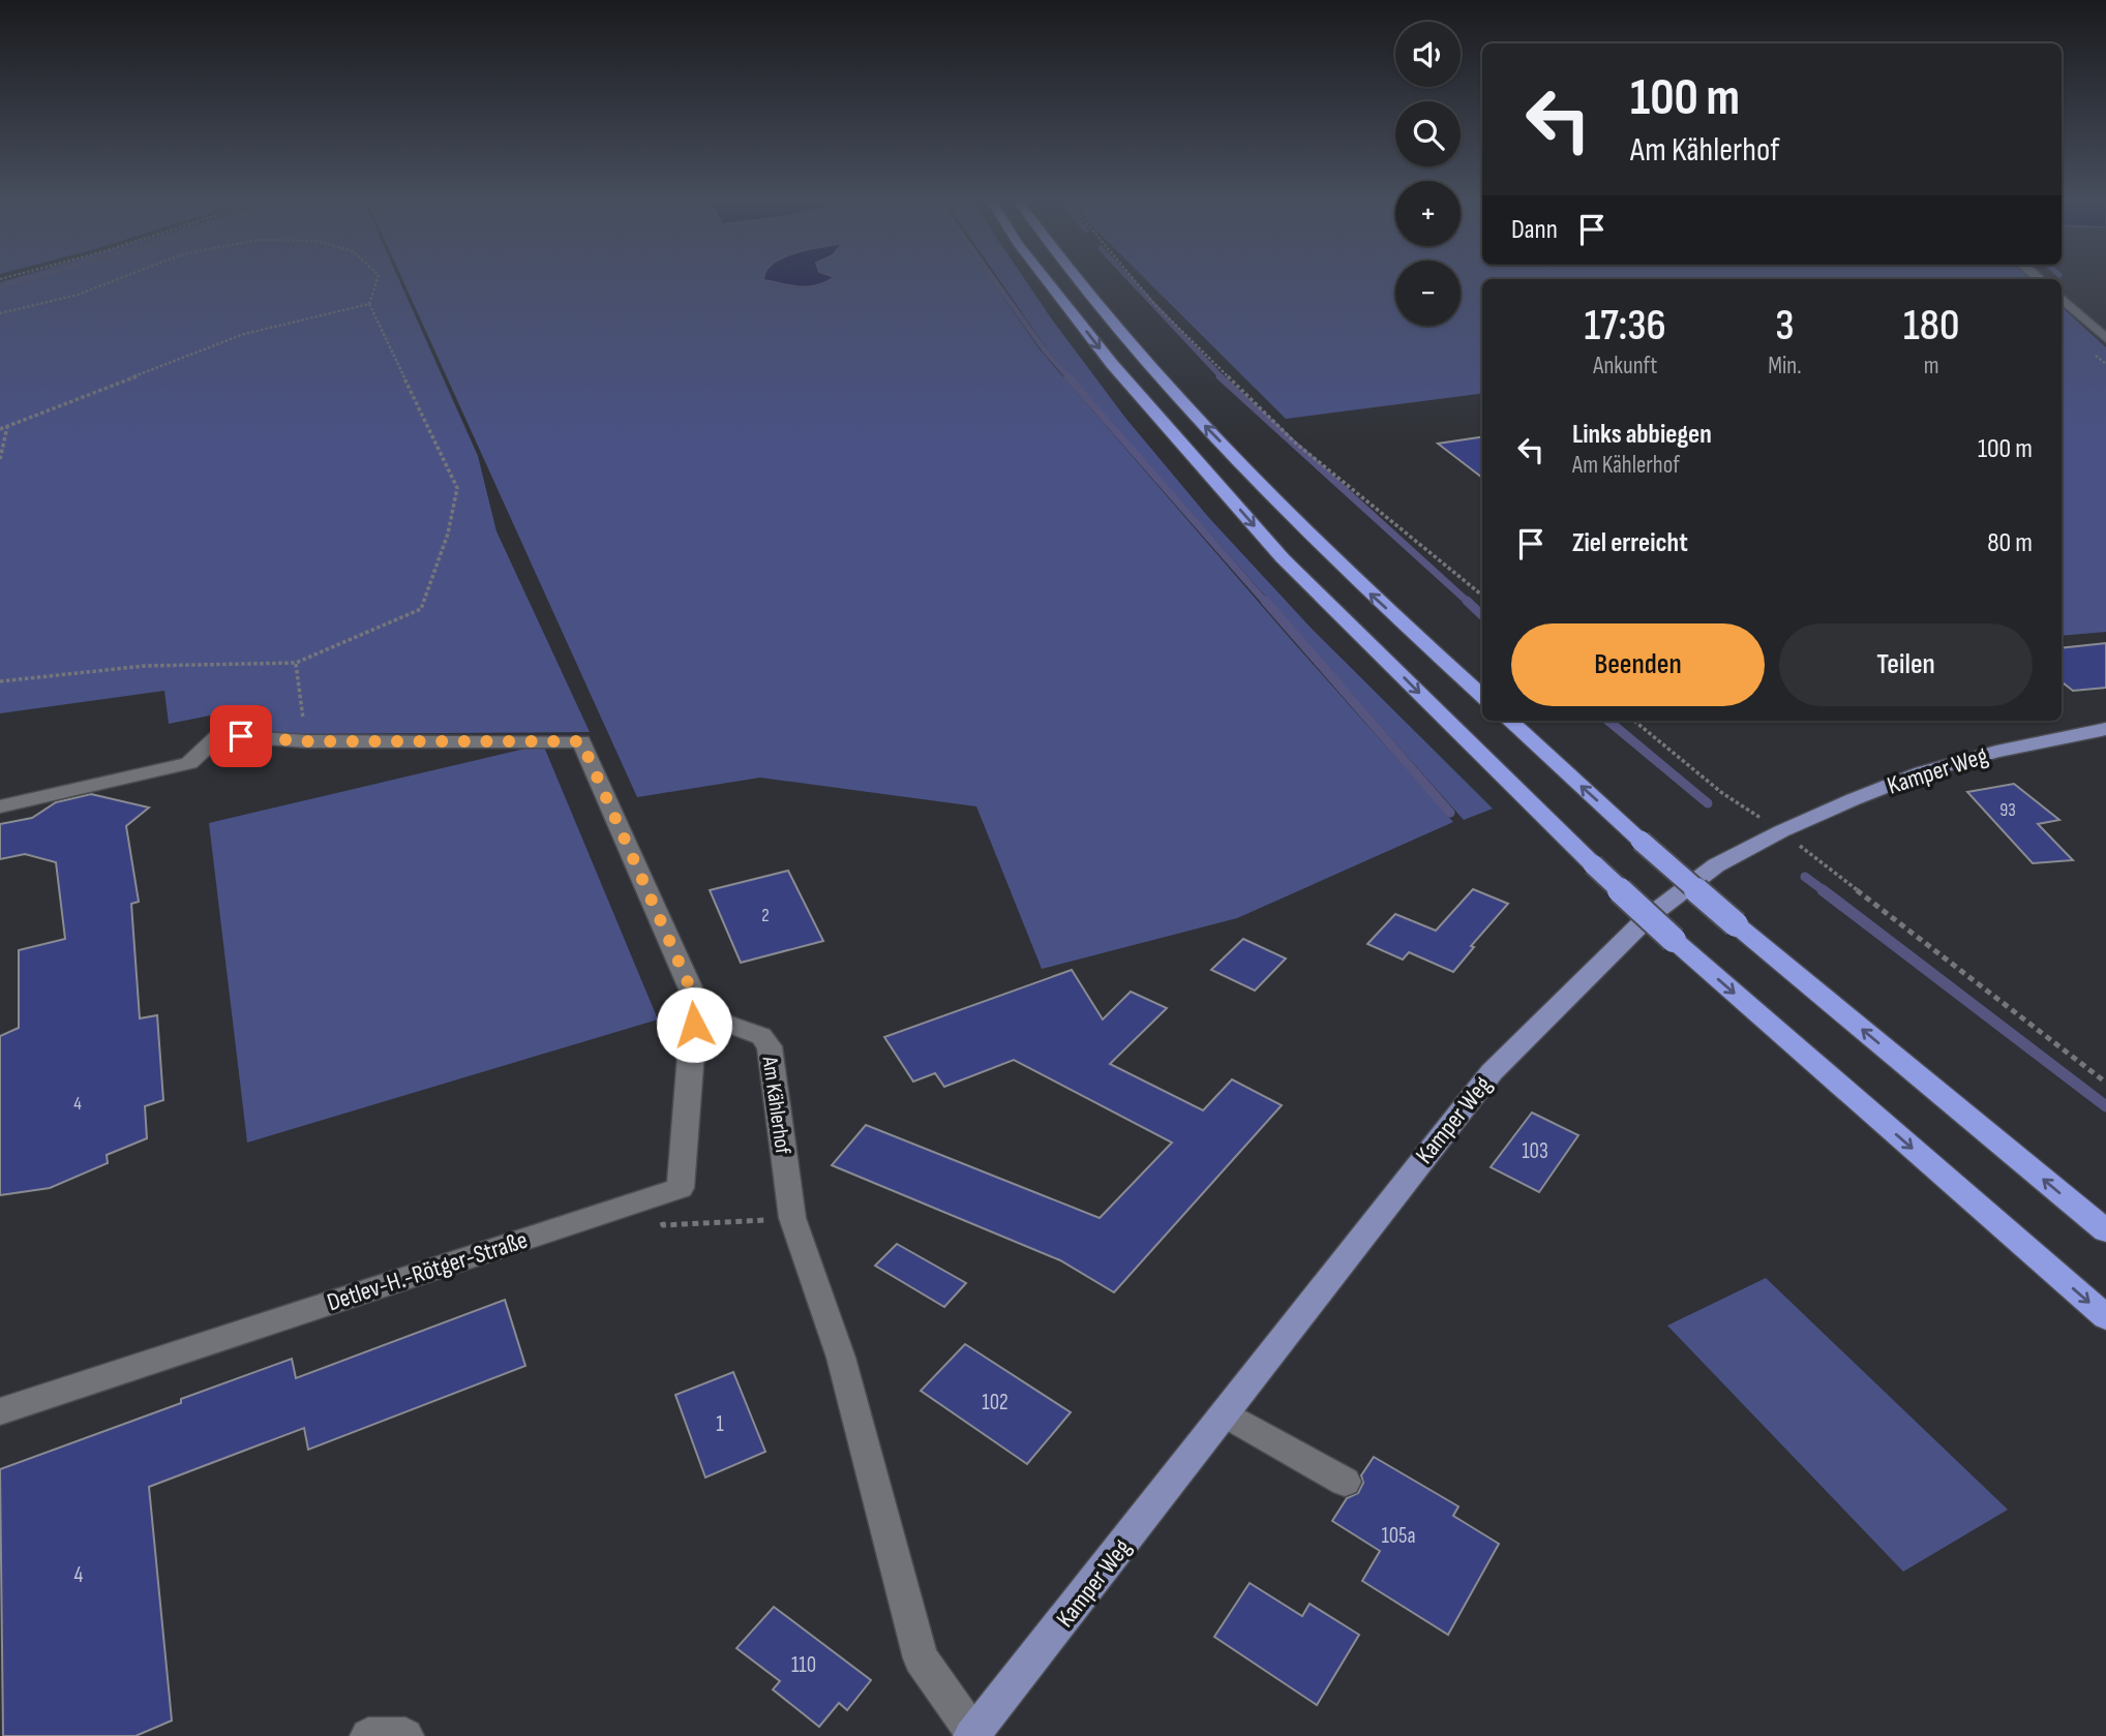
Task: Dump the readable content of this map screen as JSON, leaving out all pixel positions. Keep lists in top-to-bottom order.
{
  "streets": {
    "main road": ["Kamper Weg"],
    "street": ["Am Kählerhof", "Detlev-H.-Rötger-Straße"]
  },
  "crossings": [
    ["Kamper Weg", "Am Kählerhof"],
    ["Am Kählerhof", "Detlev-H.-Rötger-Straße"]
  ],
  "house_numbers": [
    "93",
    "2",
    "4",
    "103",
    "102",
    "1",
    "105a",
    "4",
    "110"
  ],
  "page": {
    "map_buttons": ["+", "−"],
    "turn": ["100 m", "Am Kählerhof"],
    "then": "Dann",
    "eta": [
      "17:36",
      "Ankunft",
      "3",
      "Min.",
      "180",
      "m"
    ],
    "list": [
      {
        "name": "Links abbiegen",
        "note": "Am Kählerhof",
        "value": "100 m"
      },
      {
        "name": "Ziel erreicht",
        "value": "80 m"
      }
    ],
    "buttons": ["Beenden", "Teilen"]
  }
}
